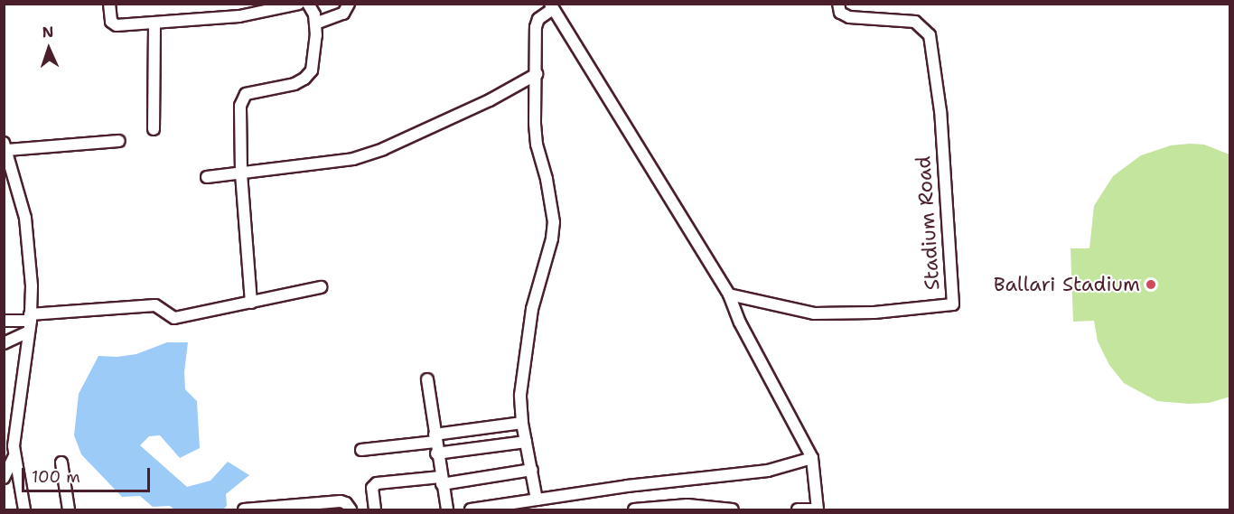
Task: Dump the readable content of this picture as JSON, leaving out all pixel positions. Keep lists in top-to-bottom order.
{
  "streets": {
    "street": ["Stadium Road"]
  },
  "places": ["Ballari Stadium"],
  "scale_bar": "100 m",
  "north": "top"
}
